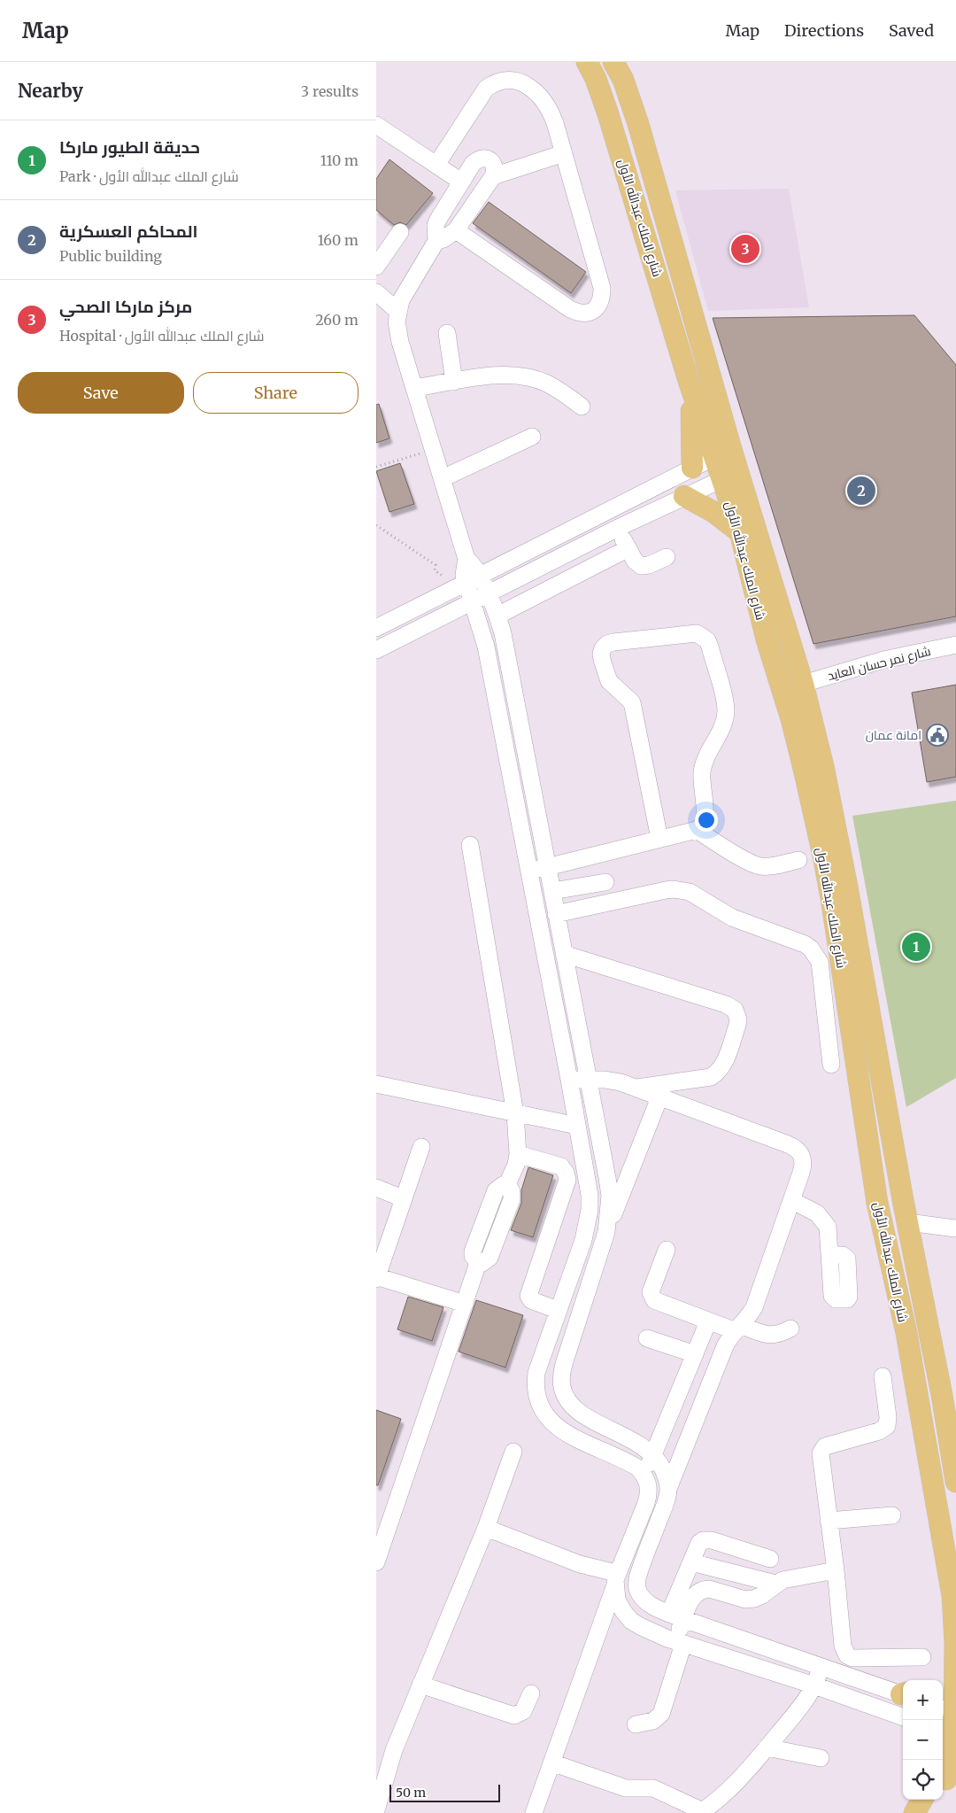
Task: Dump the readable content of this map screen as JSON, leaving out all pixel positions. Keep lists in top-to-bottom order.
{
  "streets": {
    "main road": ["شارع الملك عبدالله الأول"],
    "street": ["شارع نمر حسان العايد"]
  },
  "crossings": [
    ["شارع الملك عبدالله الأول", "شارع نمر حسان العايد"]
  ],
  "places": {
    "public building": ["امانة عمان"]
  },
  "scale_bar": "50 m",
  "page": {
    "header": "Map",
    "nav": ["Map", "Directions", "Saved"],
    "heading": ["Nearby", "3 results"],
    "list": [
      {
        "mark": "1",
        "name": "حديقة الطيور ماركا",
        "note": "Park · شارع الملك عبدالله الأول",
        "value": "110 m"
      },
      {
        "mark": "2",
        "name": "المحاكم العسكرية",
        "note": "Public building",
        "value": "160 m"
      },
      {
        "mark": "3",
        "name": "مركز ماركا الصحي",
        "note": "Hospital · شارع الملك عبدالله الأول",
        "value": "260 m"
      }
    ],
    "pins": ["3", "2", "1"],
    "buttons": ["Save", "Share"],
    "map_buttons": ["+", "−"],
    "scale": "50 m"
  }
}
